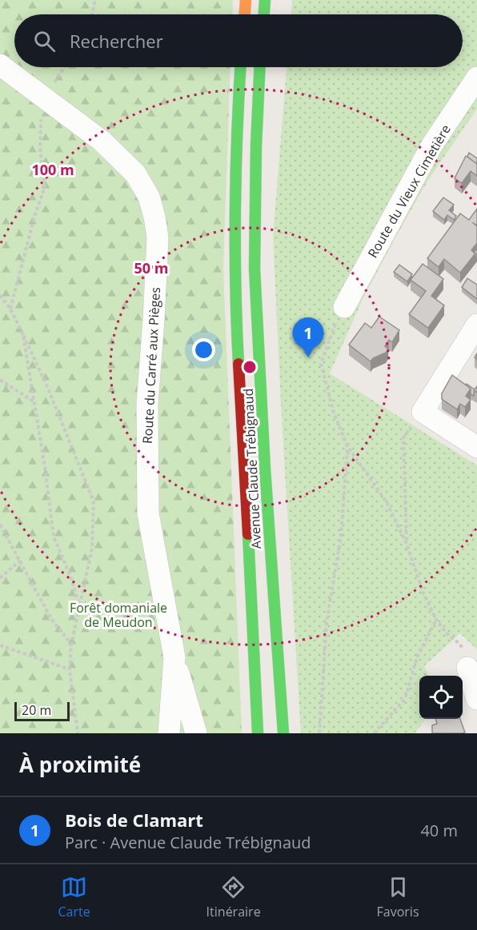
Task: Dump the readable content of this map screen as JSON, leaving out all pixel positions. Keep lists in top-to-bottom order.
{
  "streets": {
    "main road": ["Avenue Claude Trébignaud"],
    "street": ["Route du Vieux Cimetière", "Route du Carré aux Pièges"]
  },
  "parks": ["Forêt domaniale de Meudon"],
  "scale_bar": "20 m",
  "page": {
    "search": "Rechercher",
    "pins": "1",
    "scale": "20 m",
    "heading": "À proximité",
    "list": [
      {
        "mark": "1",
        "name": "Bois de Clamart",
        "note": "Parc · Avenue Claude Trébignaud",
        "value": "40 m"
      }
    ],
    "nav": ["Carte", "Itinéraire", "Favoris"]
  },
  "rings": ["100 m", "50 m"]
}
